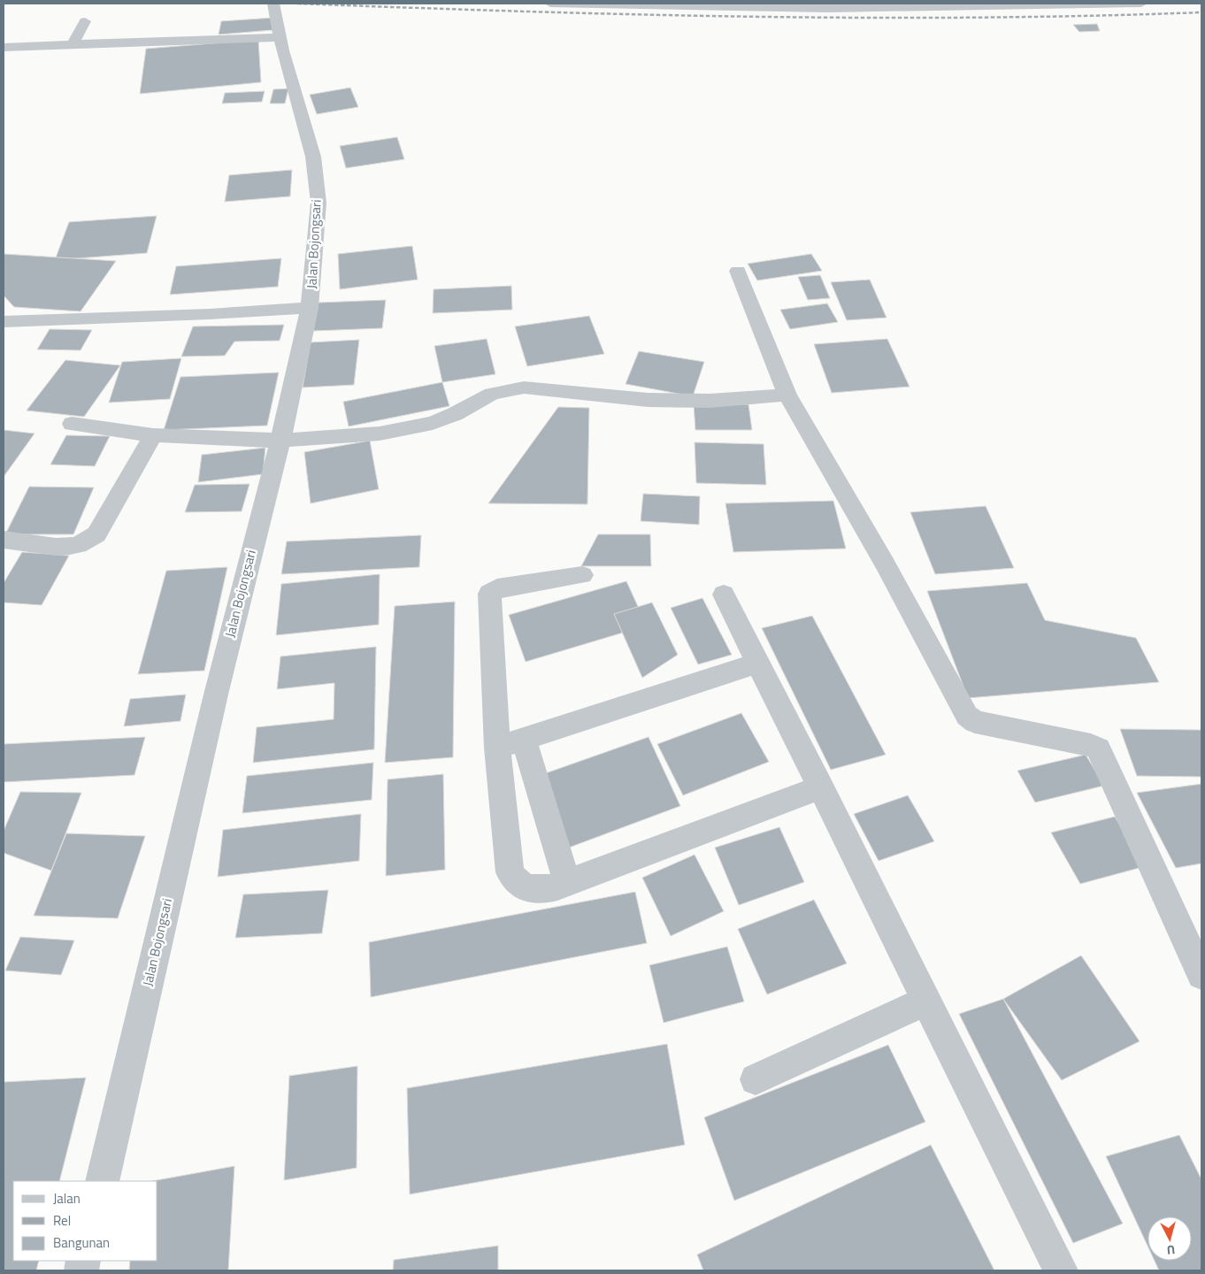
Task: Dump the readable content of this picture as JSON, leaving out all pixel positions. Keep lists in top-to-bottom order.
{
  "streets": {
    "street": ["Jalan Bojongsari"]
  },
  "legend": ["Jalan", "Rel", "Bangunan"],
  "north": "bottom"
}
